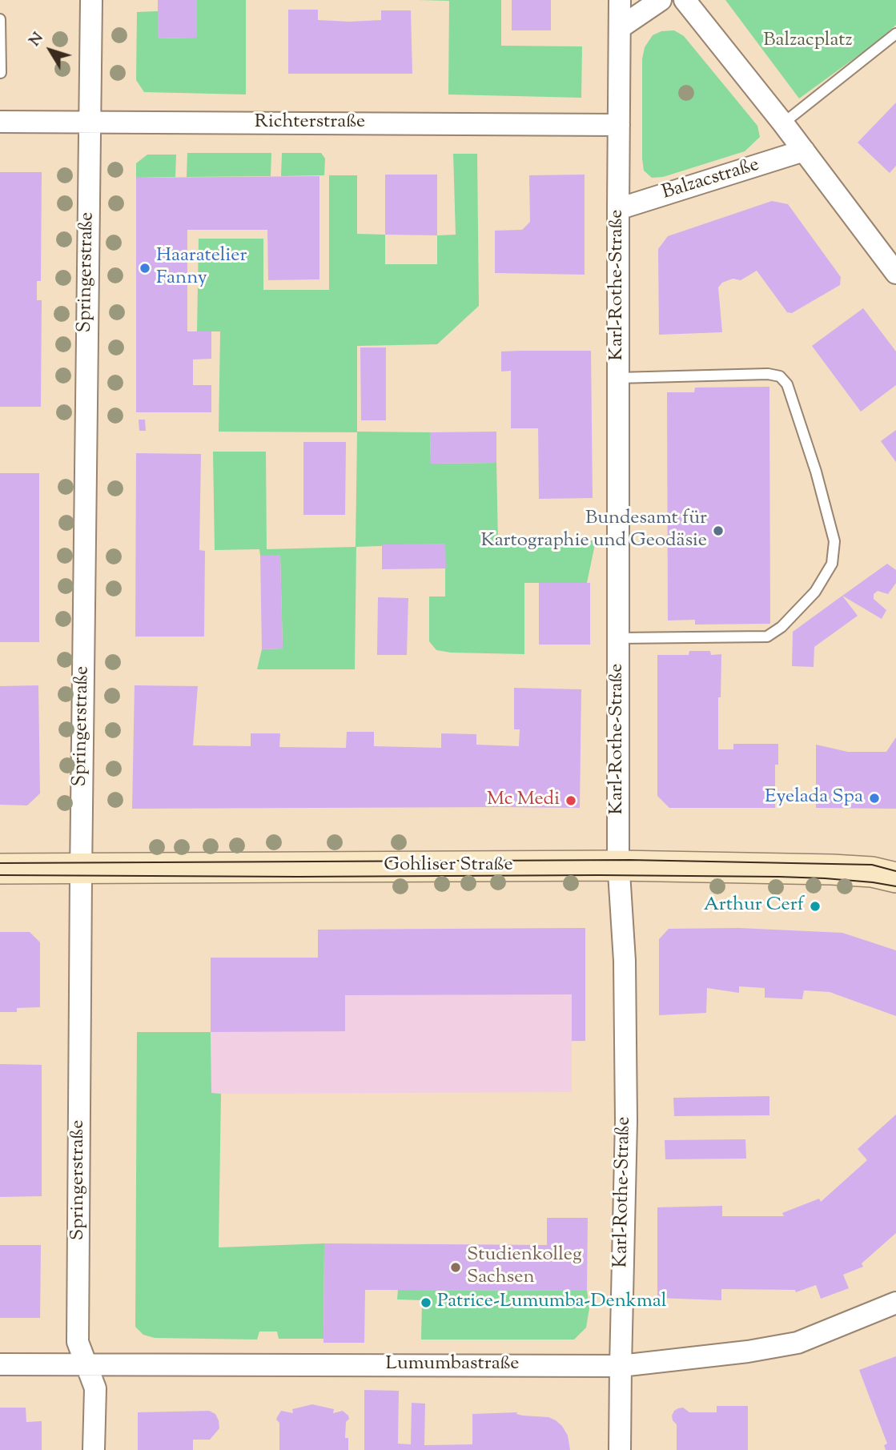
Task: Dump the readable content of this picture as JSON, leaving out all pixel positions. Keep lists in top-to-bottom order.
{
  "streets": {
    "main road": ["Gohliser Straße"],
    "street": [
      "Richterstraße",
      "Balzacstraße",
      "Springerstraße",
      "Karl-Rothe-Straße",
      "Lumumbastraße"
    ]
  },
  "crossings": [
    ["Richterstraße", "Springerstraße"],
    ["Richterstraße", "Karl-Rothe-Straße"],
    ["Balzacstraße", "Karl-Rothe-Straße"],
    ["Springerstraße", "Gohliser Straße"],
    ["Springerstraße", "Lumumbastraße"],
    ["Karl-Rothe-Straße", "Gohliser Straße"],
    ["Karl-Rothe-Straße", "Lumumbastraße"]
  ],
  "parks": ["Balzacplatz"],
  "places": [
    "Haaratelier Fanny",
    "Bundesamt für Kartographie und Geodäsie",
    "Eyelada Spa",
    "Mc Medi",
    "Arthur Cerf",
    "Studienkolleg Sachsen",
    "Patrice-Lumumba-Denkmal"
  ],
  "north": "top left"
}
